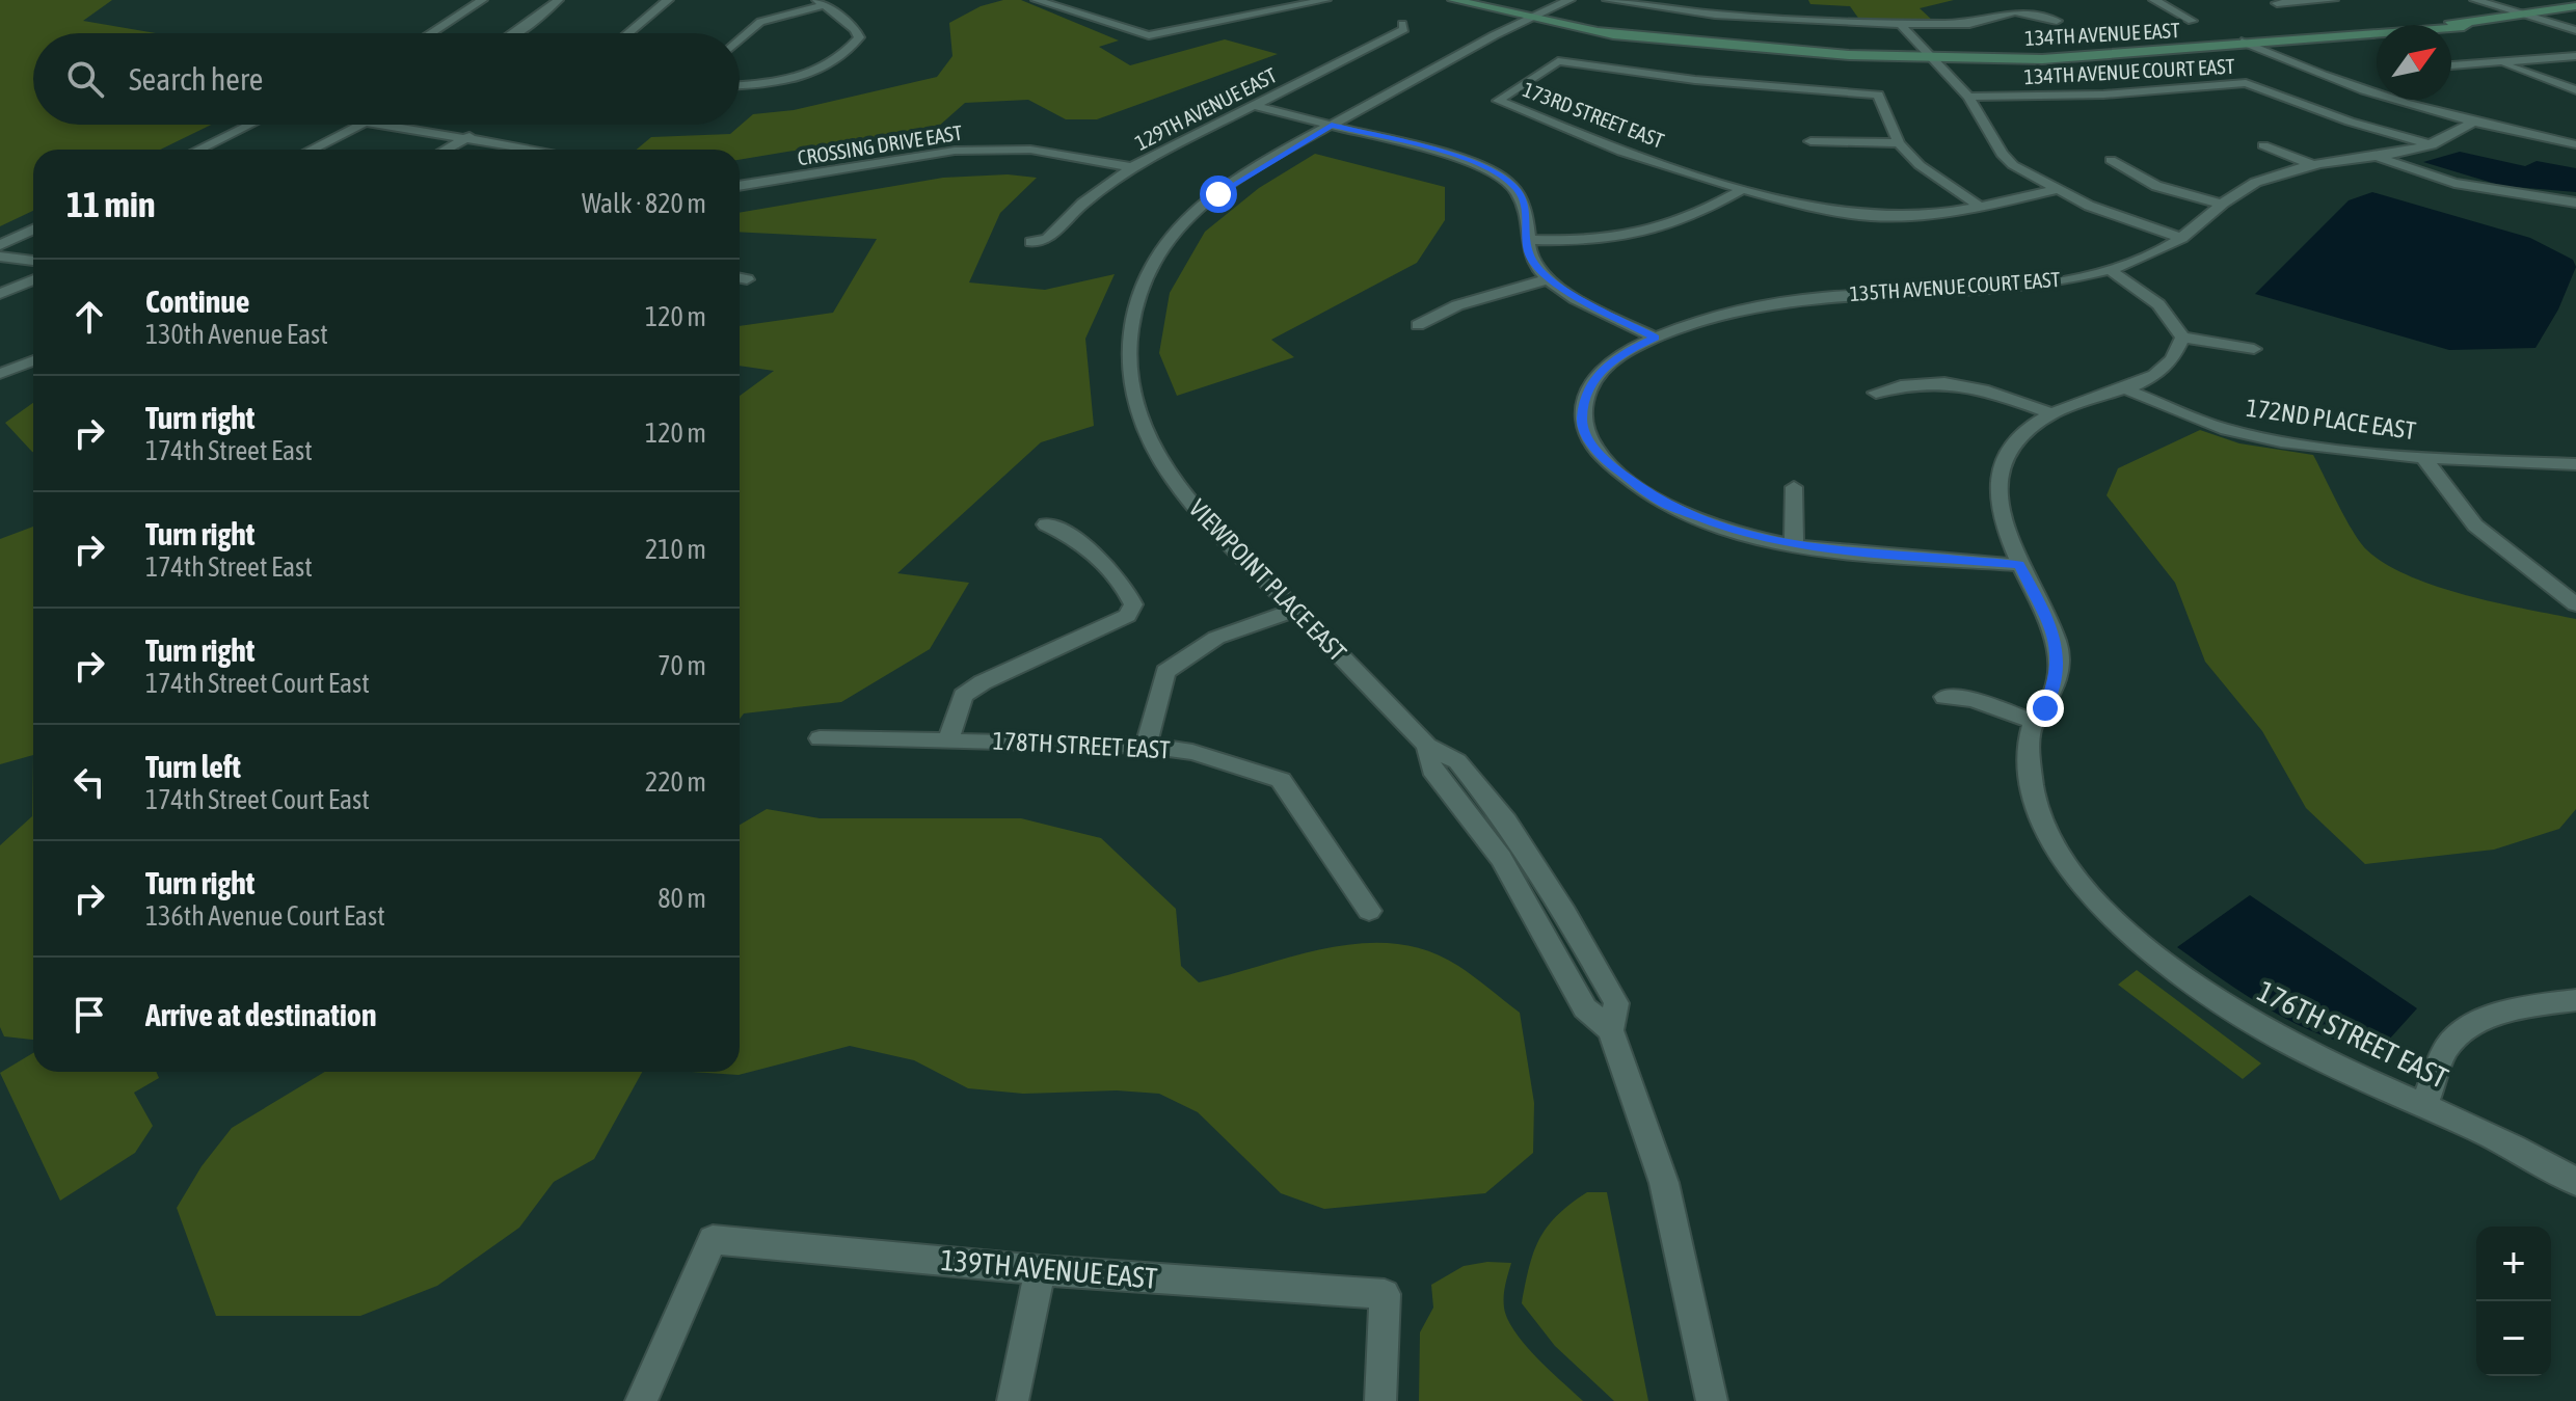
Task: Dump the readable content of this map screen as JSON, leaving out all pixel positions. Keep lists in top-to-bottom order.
{
  "streets": {
    "street": [
      "134TH AVENUE EAST",
      "134TH AVENUE COURT EAST",
      "129TH AVENUE EAST",
      "173RD STREET EAST",
      "CROSSING DRIVE EAST",
      "135TH AVENUE COURT EAST",
      "172ND PLACE EAST",
      "VIEWPOINT PLACE EAST",
      "178TH STREET EAST",
      "176TH STREET EAST",
      "139TH AVENUE EAST"
    ]
  },
  "crossings": [
    ["134TH AVENUE EAST", "VIEWPOINT PLACE EAST"],
    ["134TH AVENUE COURT EAST", "135TH AVENUE COURT EAST"],
    ["129TH AVENUE EAST", "CROSSING DRIVE EAST"]
  ],
  "north": "top right",
  "page": {
    "search": "Search here",
    "heading": ["11 min", "Walk · 820 m"],
    "list": [
      ["Continue", "130th Avenue East", "120 m"],
      ["Turn right", "174th Street East", "120 m"],
      ["Turn right", "174th Street East", "210 m"],
      ["Turn right", "174th Street Court East", "70 m"],
      ["Turn left", "174th Street Court East", "220 m"],
      ["Turn right", "136th Avenue Court East", "80 m"],
      "Arrive at destination"
    ],
    "map_buttons": ["+", "−"]
  }
}
